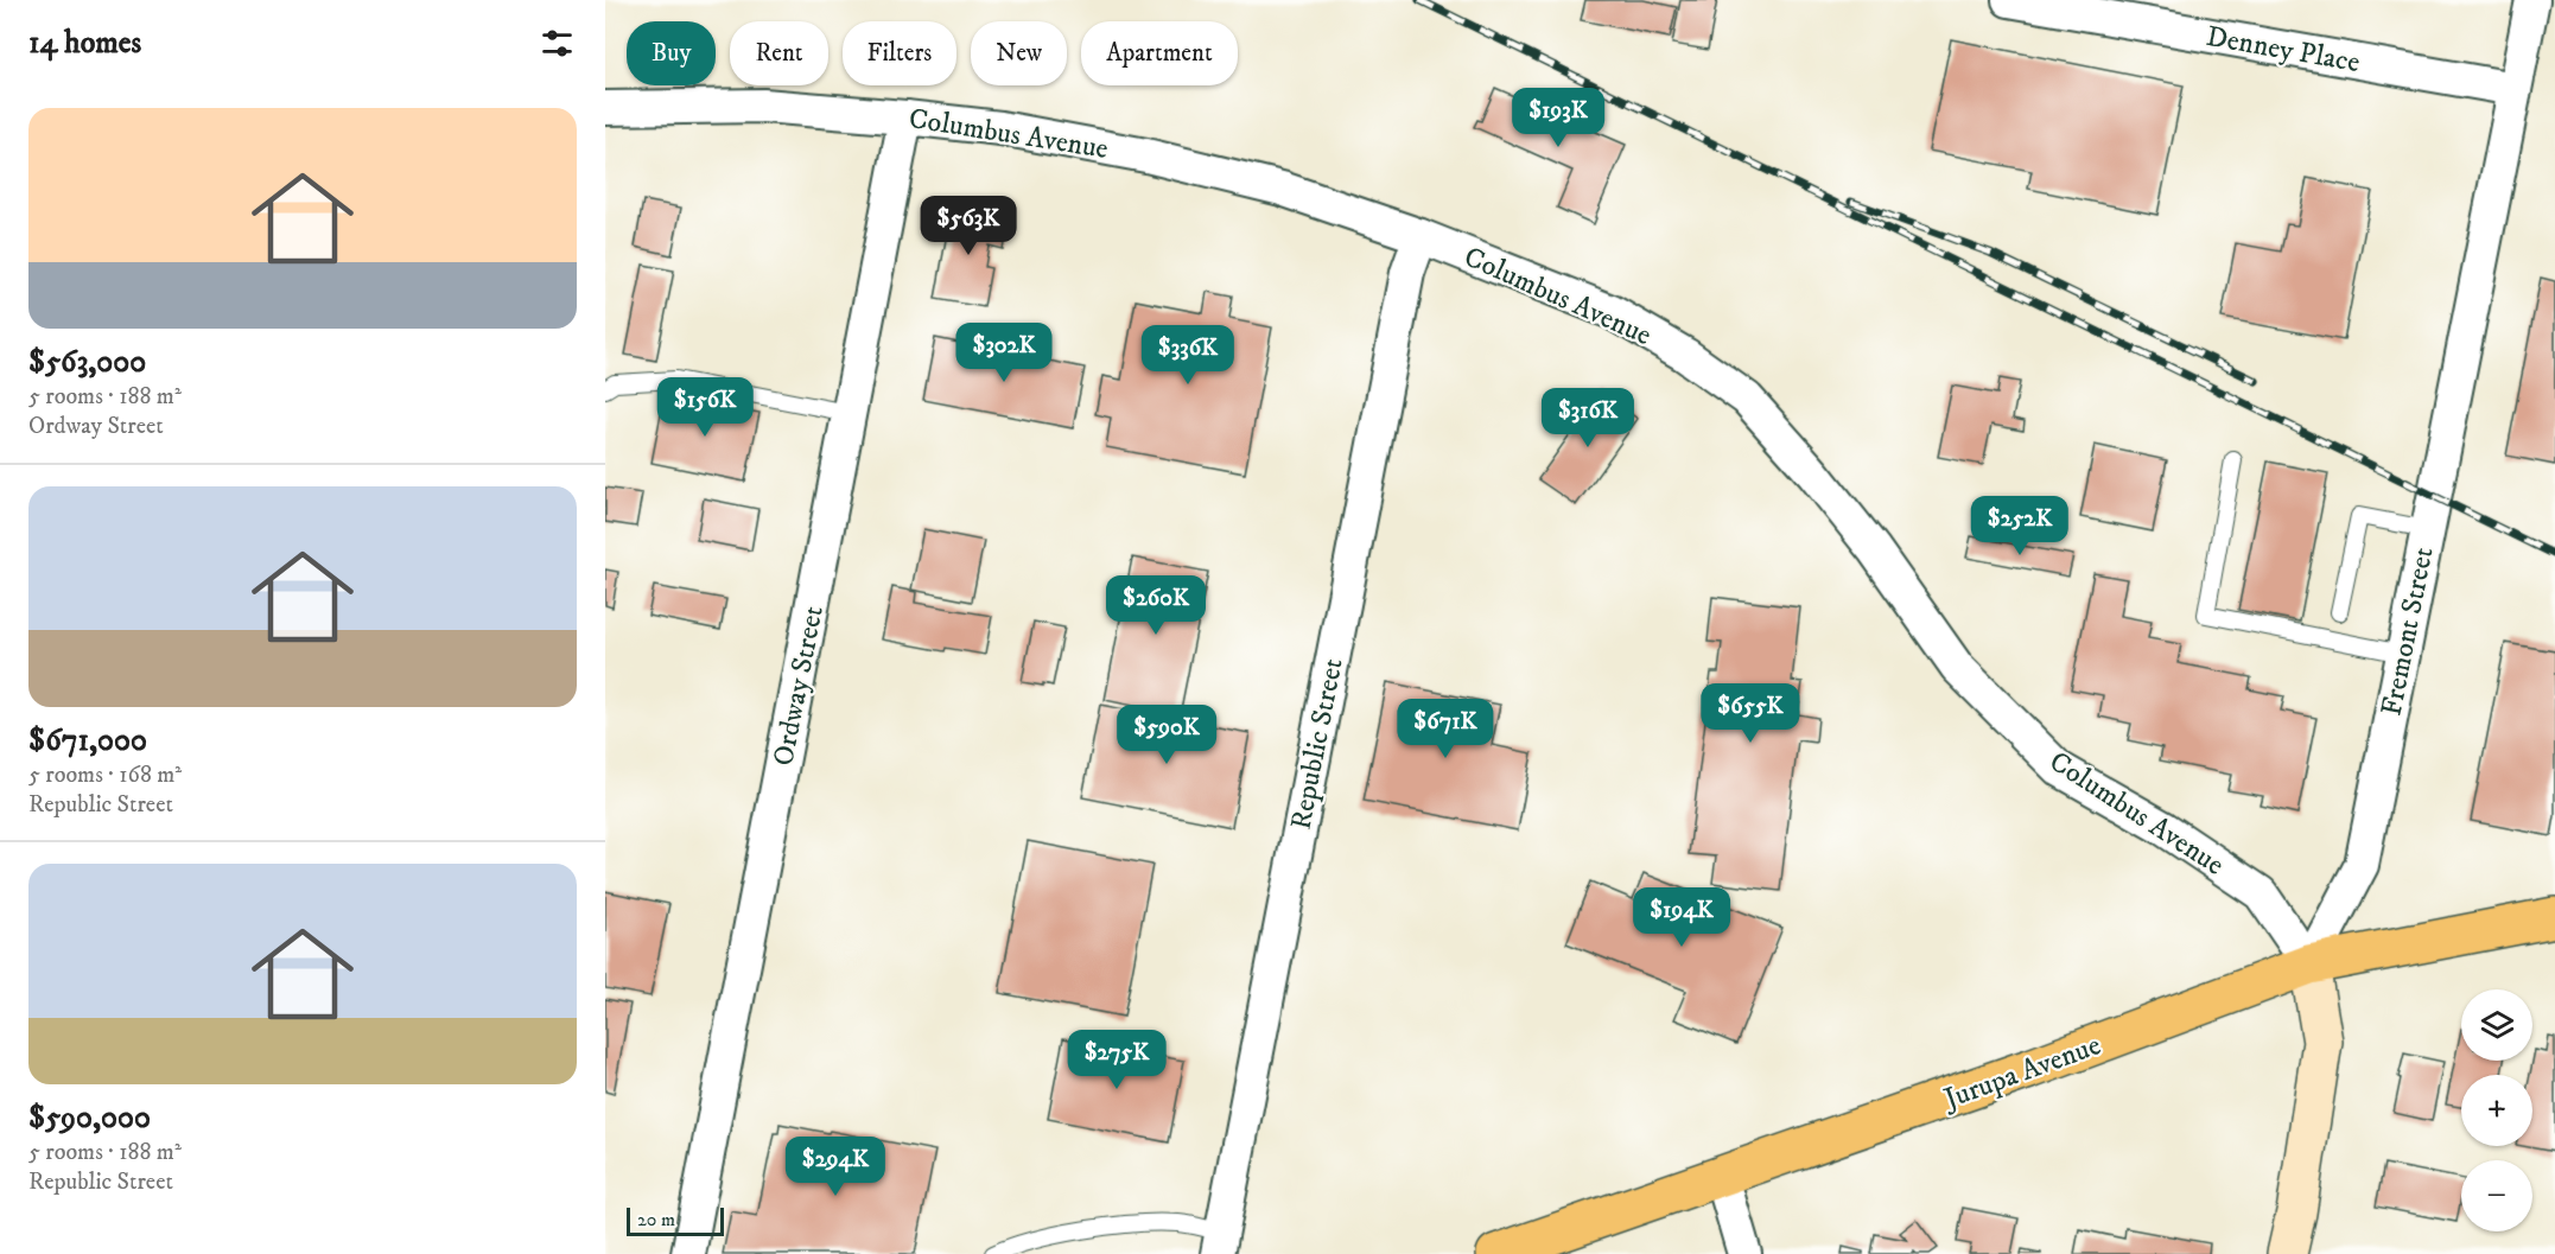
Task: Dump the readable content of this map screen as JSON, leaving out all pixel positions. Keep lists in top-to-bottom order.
{
  "streets": {
    "main road": ["Jurupa Avenue"],
    "street": [
      "Denney Place",
      "Columbus Avenue",
      "Fremont Street",
      "Ordway Street",
      "Republic Street"
    ]
  },
  "crossings": [
    ["Denney Place", "Fremont Street"],
    ["Columbus Avenue", "Fremont Street"],
    ["Columbus Avenue", "Ordway Street"],
    ["Columbus Avenue", "Republic Street"],
    ["Columbus Avenue", "Jurupa Avenue"],
    ["Fremont Street", "Jurupa Avenue"]
  ],
  "scale_bar": "20 m",
  "page": {
    "heading": "14 homes",
    "chip": [
      "Buy",
      "Rent",
      "Filters",
      "New",
      "Apartment"
    ],
    "list": [
      {
        "name": "$563,000",
        "note": "5 rooms · 188 m² · Ordway Street"
      },
      {
        "name": "$671,000",
        "note": "5 rooms · 168 m² · Republic Street"
      },
      {
        "name": "$590,000",
        "note": "5 rooms · 188 m² · Republic Street"
      }
    ],
    "price": [
      "$193K",
      "$563K",
      "$302K",
      "$336K",
      "$156K",
      "$316K",
      "$252K",
      "$260K",
      "$655K",
      "$671K",
      "$590K",
      "$194K",
      "$275K",
      "$294K"
    ],
    "map_buttons": ["+", "−"],
    "scale": "20 m"
  }
}
